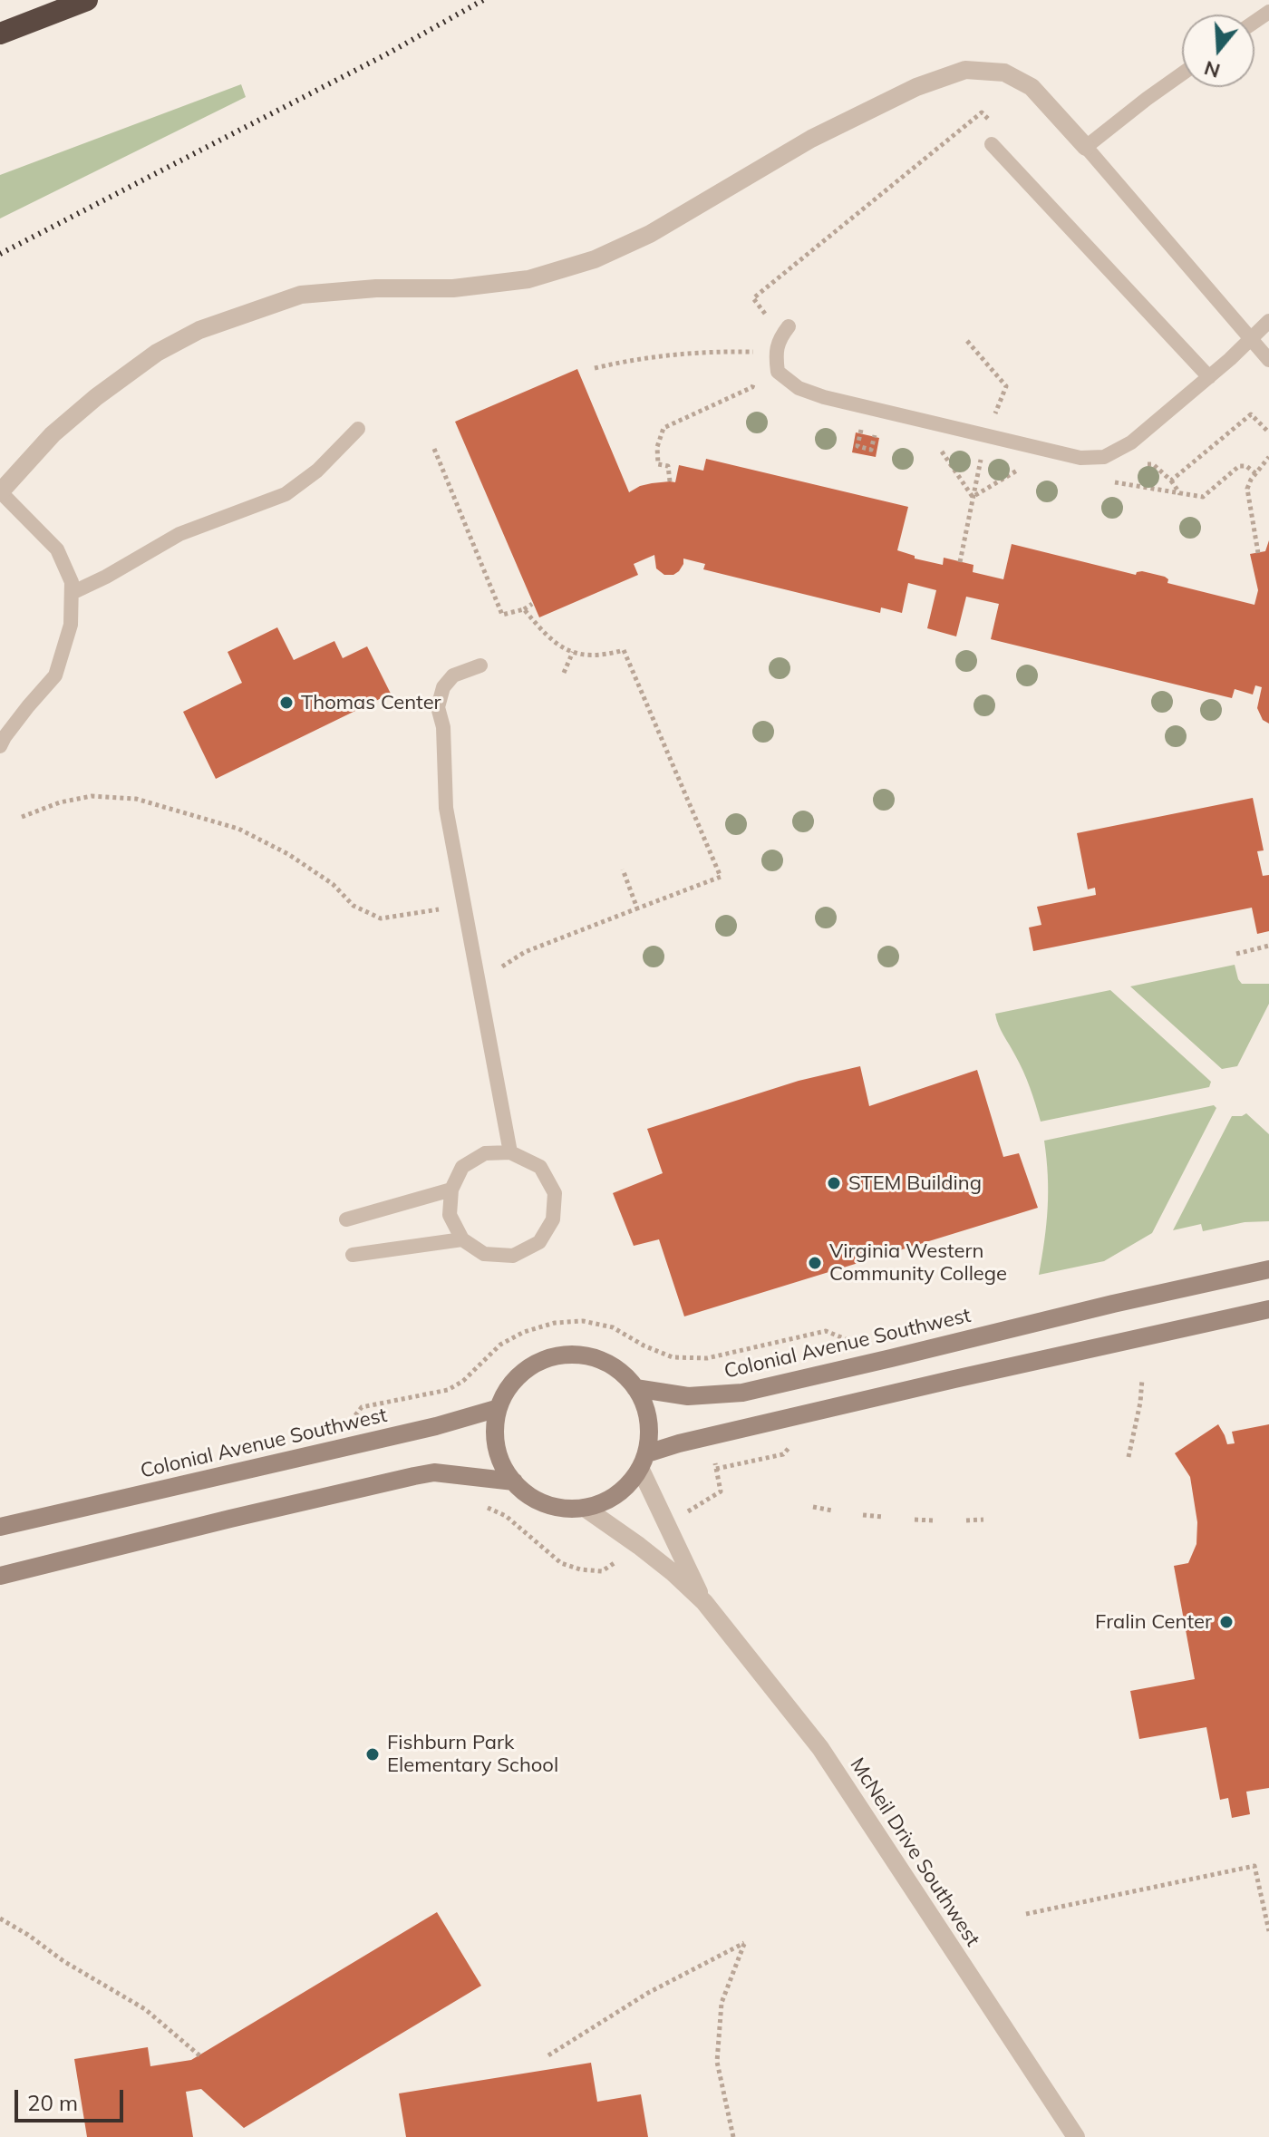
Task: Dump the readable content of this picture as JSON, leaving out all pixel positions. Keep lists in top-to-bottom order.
{
  "streets": {
    "main road": ["Colonial Avenue Southwest"],
    "street": ["McNeil Drive Southwest"]
  },
  "crossings": [
    ["Colonial Avenue Southwest", "McNeil Drive Southwest"]
  ],
  "places": [
    "Thomas Center",
    "STEM Building",
    "Virginia Western Community College",
    "Fralin Center",
    "Fishburn Park Elementary School"
  ],
  "scale_bar": "20 m",
  "north": "bottom"
}
